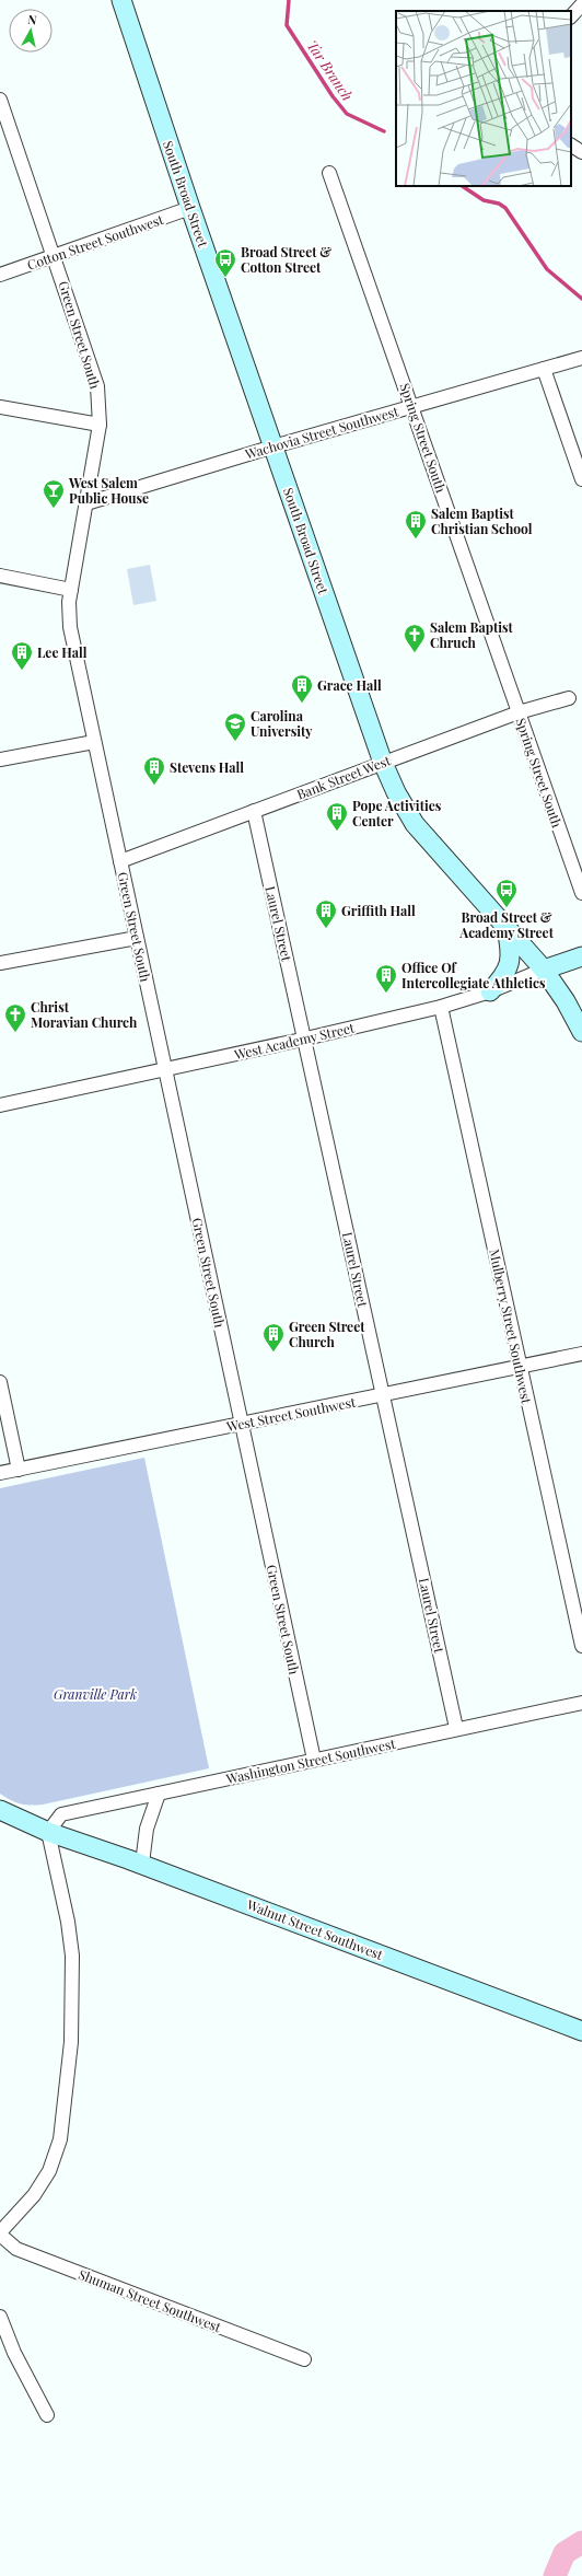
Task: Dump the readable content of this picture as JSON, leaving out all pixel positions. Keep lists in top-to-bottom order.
{
  "streets": {
    "street": [
      "South Broad Street",
      "Cotton Street Southwest",
      "Green Street South",
      "Wachovia Street Southwest",
      "Spring Street South",
      "Bank Street West",
      "Laurel Street",
      "West Academy Street",
      "Mulberry Street Southwest",
      "West Street Southwest",
      "Washington Street Southwest",
      "Walnut Street Southwest",
      "Shuman Street Southwest"
    ]
  },
  "crossings": [
    ["South Broad Street", "Cotton Street Southwest"],
    ["South Broad Street", "Wachovia Street Southwest"],
    ["South Broad Street", "Bank Street West"],
    ["South Broad Street", "West Academy Street"],
    ["Cotton Street Southwest", "Green Street South"],
    ["Green Street South", "Wachovia Street Southwest"],
    ["Green Street South", "Bank Street West"],
    ["Green Street South", "West Academy Street"],
    ["Green Street South", "West Street Southwest"],
    ["Green Street South", "Washington Street Southwest"],
    ["Wachovia Street Southwest", "Spring Street South"],
    ["Spring Street South", "Bank Street West"],
    ["Bank Street West", "Laurel Street"],
    ["Laurel Street", "West Academy Street"],
    ["Laurel Street", "West Street Southwest"],
    ["Laurel Street", "Washington Street Southwest"],
    ["West Academy Street", "Mulberry Street Southwest"],
    ["Mulberry Street Southwest", "West Street Southwest"],
    ["Washington Street Southwest", "Walnut Street Southwest"]
  ],
  "water": ["Tar Branch"],
  "parks": ["Granville Park"],
  "places": {
    "bus stop": ["Broad Street & Cotton Street", "Broad Street & Academy Street"],
    "bar": ["West Salem Public House"],
    "building": [
      "Salem Baptist Christian School",
      "Lee Hall",
      "Grace Hall",
      "Stevens Hall",
      "Pope Activities Center",
      "Griffith Hall",
      "Office Of Intercollegiate Athletics",
      "Green Street Church"
    ],
    "church": ["Salem Baptist Chruch", "Christ Moravian Church"],
    "school or university": ["Carolina University"]
  },
  "north": "top"
}
